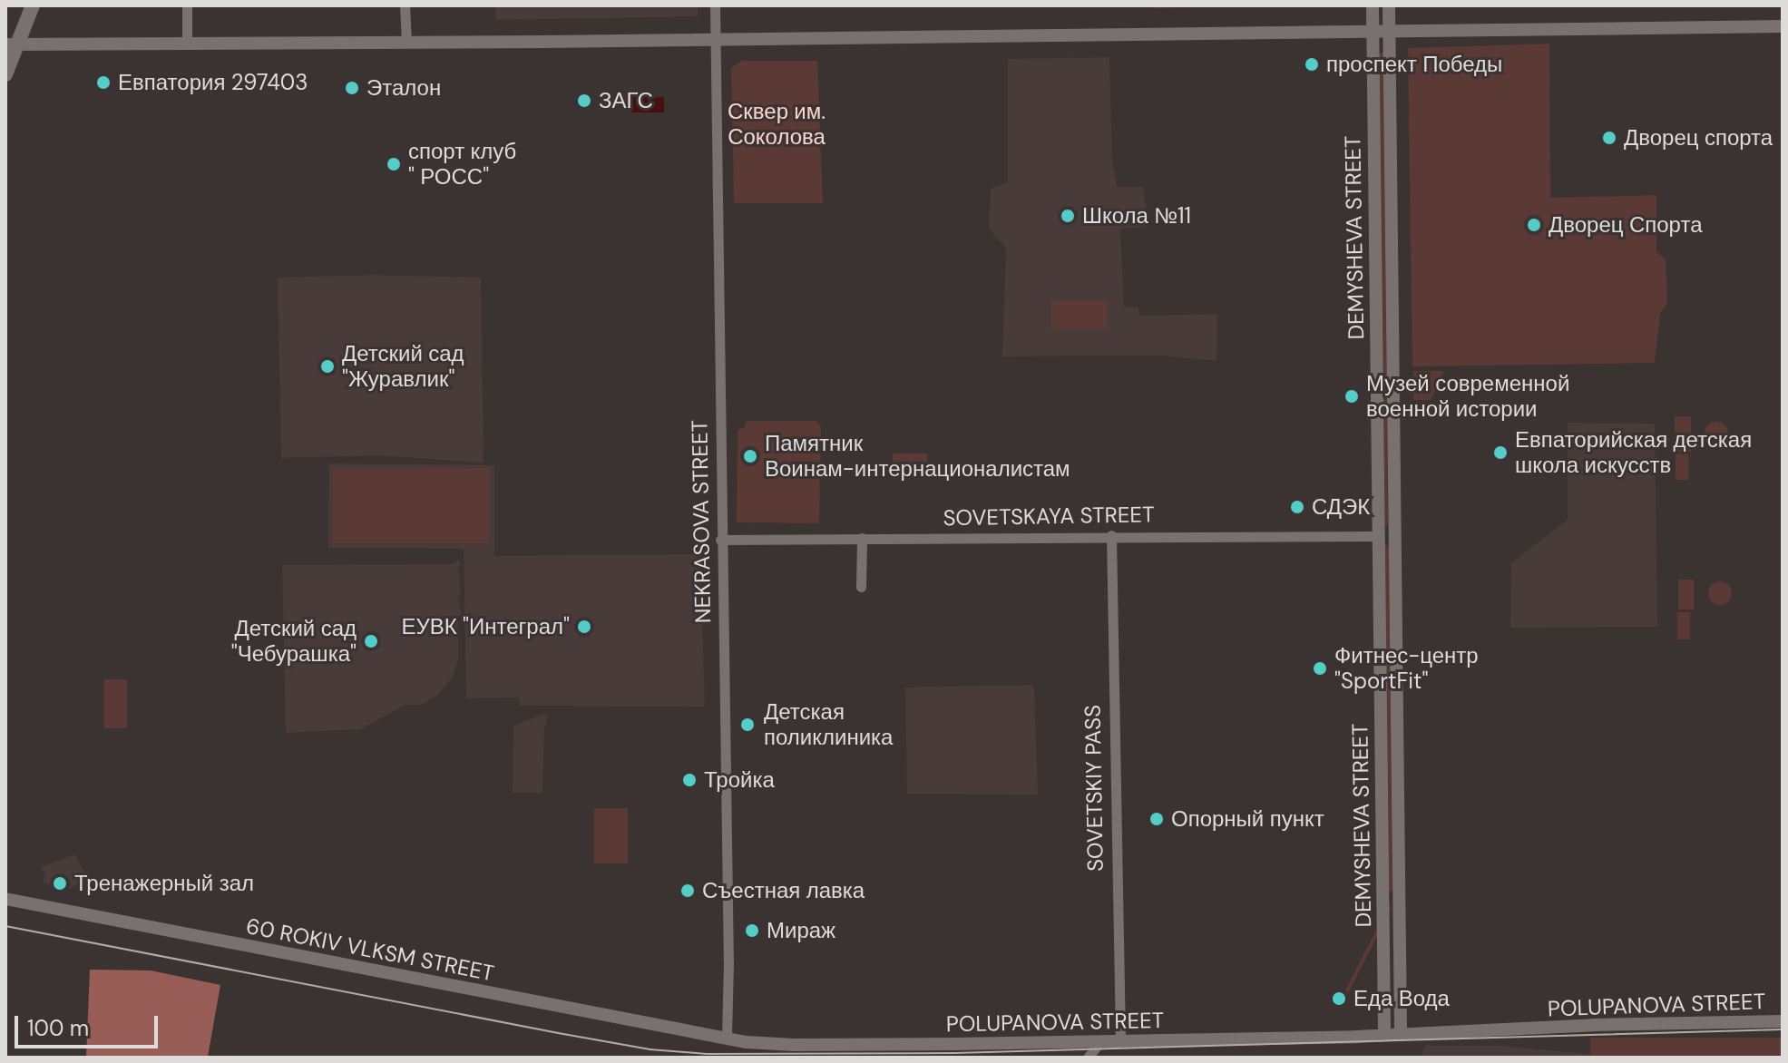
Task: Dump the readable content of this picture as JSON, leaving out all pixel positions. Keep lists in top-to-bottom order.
{
  "streets": {
    "street": [
      "DEMYSHEVA STREET",
      "SOVETSKAYA STREET",
      "NEKRASOVA STREET",
      "SOVETSKIY PASS",
      "60 ROKIV VLKSM STREET",
      "POLUPANOVA STREET"
    ]
  },
  "crossings": [
    ["DEMYSHEVA STREET", "SOVETSKAYA STREET"],
    ["DEMYSHEVA STREET", "POLUPANOVA STREET"],
    ["SOVETSKAYA STREET", "NEKRASOVA STREET"],
    ["SOVETSKAYA STREET", "SOVETSKIY PASS"],
    ["NEKRASOVA STREET", "60 ROKIV VLKSM STREET"],
    ["NEKRASOVA STREET", "POLUPANOVA STREET"],
    ["SOVETSKIY PASS", "POLUPANOVA STREET"],
    ["60 ROKIV VLKSM STREET", "POLUPANOVA STREET"]
  ],
  "parks": ["Сквер им. Соколова"],
  "places": [
    "проспект Победы",
    "Евпатория 297403",
    "Эталон",
    "ЗАГС",
    "Дворец спорта",
    "спорт клуб \" РОСС\"",
    "Школа №11",
    "Дворец Спорта",
    "Детский сад \"Журавлик\"",
    "Музей современной военной истории",
    "Евпаторийская детская школа искусств",
    "Памятник Воинам-интернационалистам",
    "СДЭК",
    "ЕУВК \"Интеграл\"",
    "Детский сад \"Чебурашка\"",
    "Фитнес-центр \"SportFit\"",
    "Детская поликлиника",
    "Тройка",
    "Опорный пункт",
    "Тренажерный зал",
    "Съестная лавка",
    "Мираж",
    "Еда Вода"
  ],
  "scale_bar": "100 m"
}
